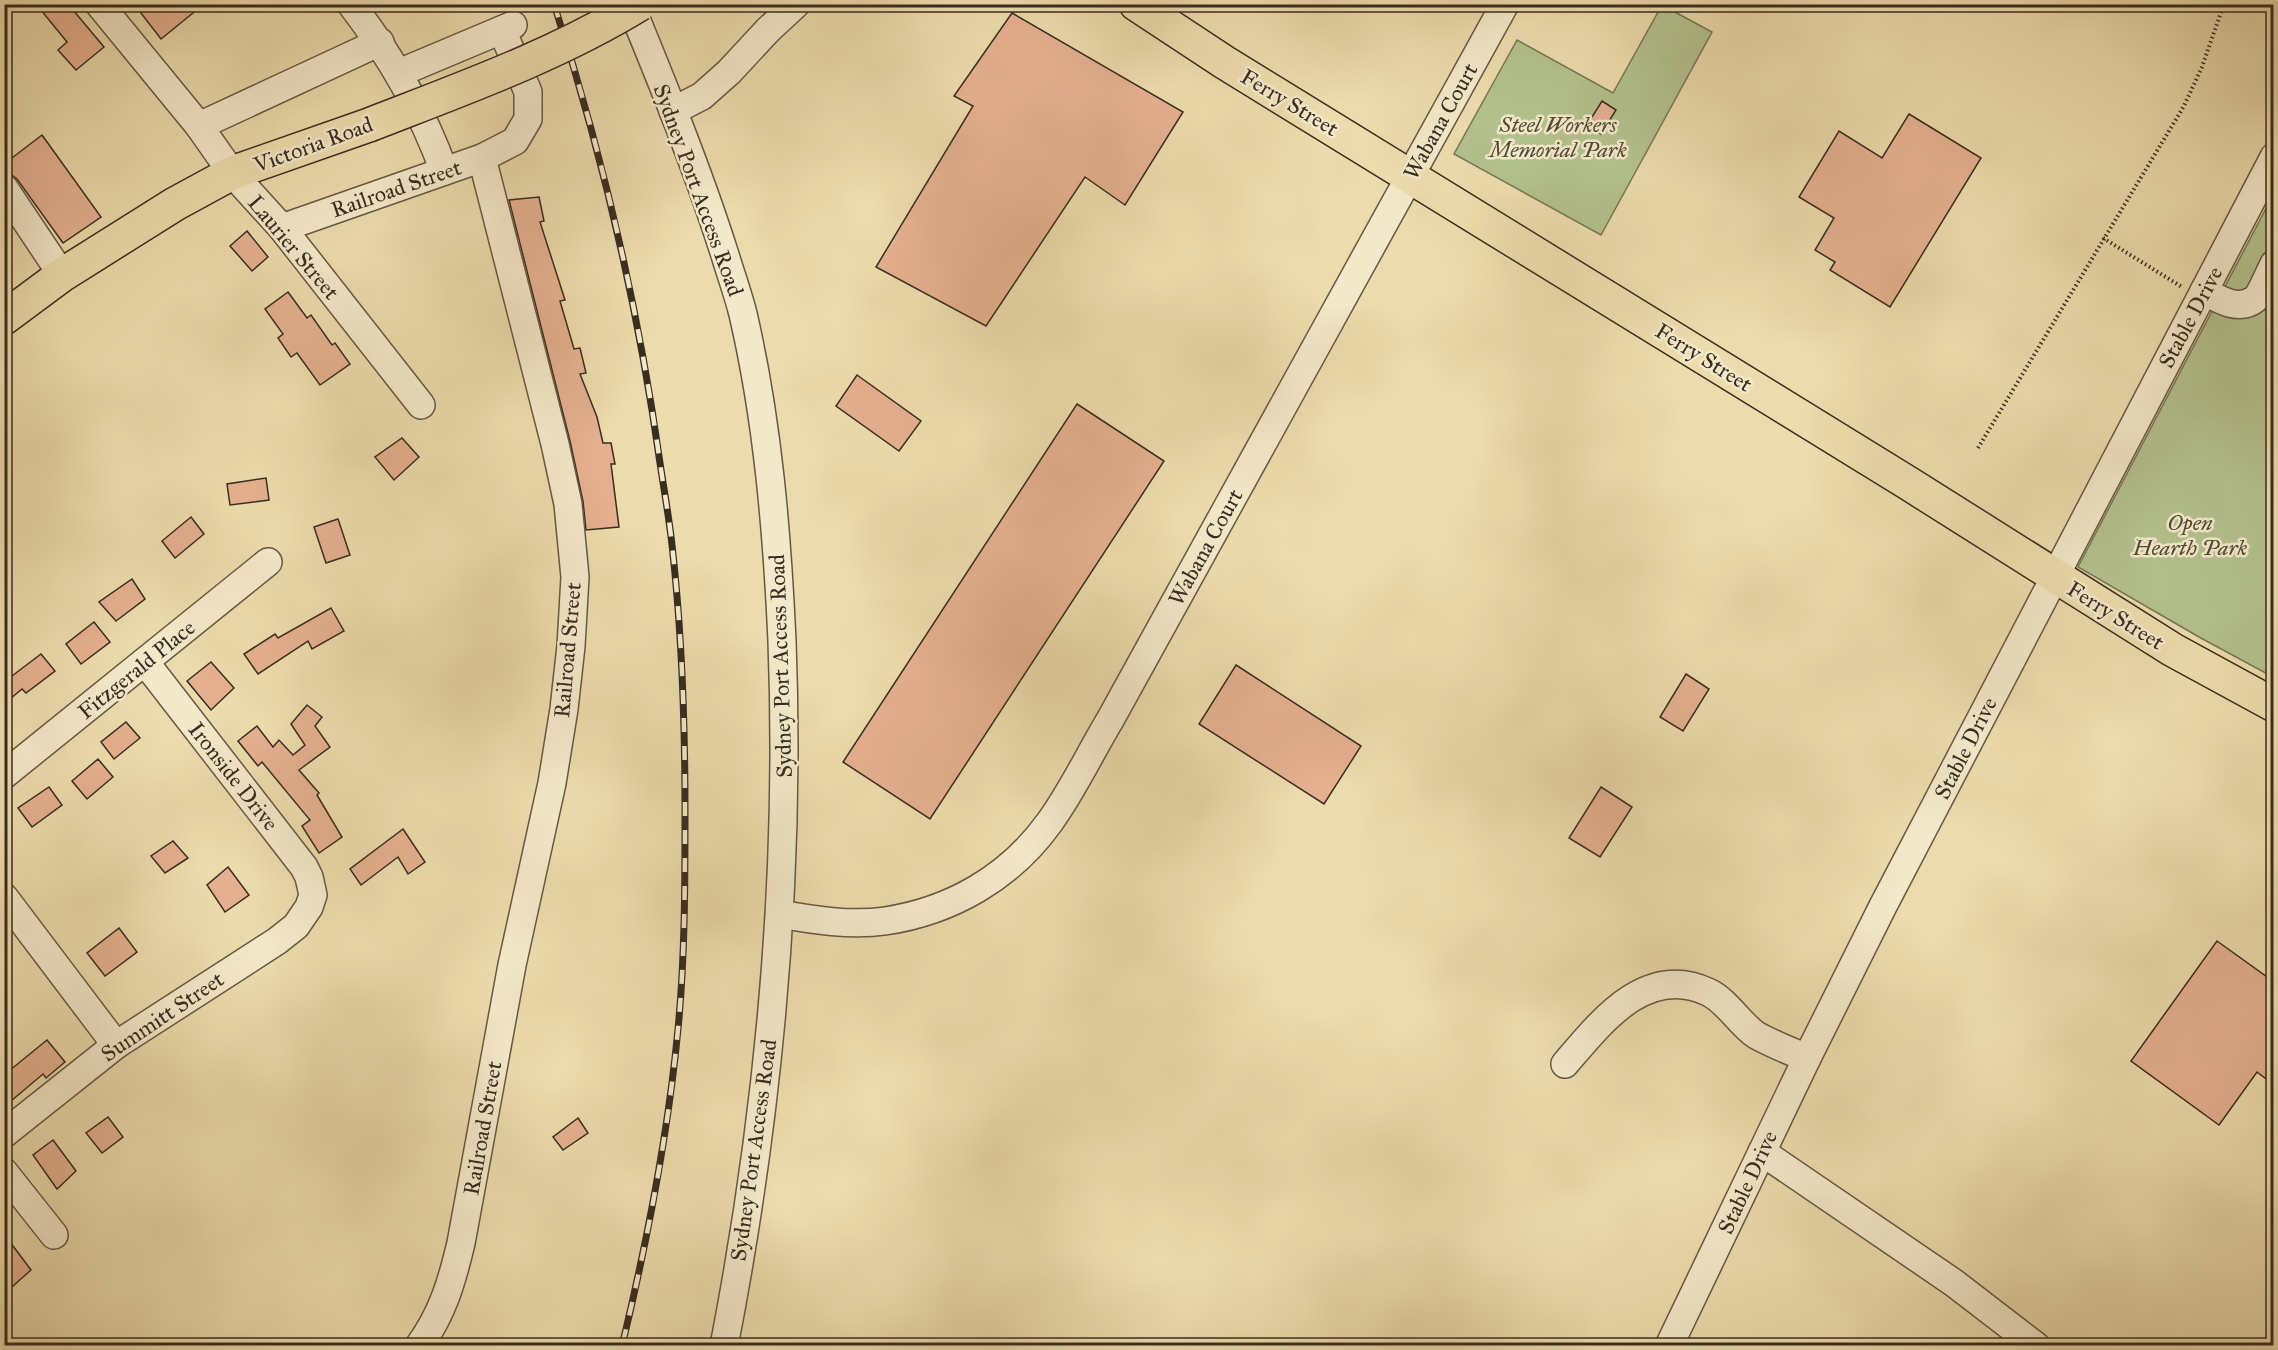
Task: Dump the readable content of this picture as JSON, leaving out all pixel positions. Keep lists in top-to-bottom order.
{
  "streets": {
    "main road": ["Ferry Street", "Victoria Road"],
    "street": [
      "Wabana Court",
      "Railroad Street",
      "Sydney Port Access Road",
      "Laurier Street",
      "Stable Drive",
      "Fitzgerald Place",
      "Ironside Drive",
      "Summitt Street"
    ]
  },
  "crossings": [
    ["Ferry Street", "Wabana Court"],
    ["Ferry Street", "Stable Drive"],
    ["Wabana Court", "Sydney Port Access Road"],
    ["Victoria Road", "Laurier Street"],
    ["Railroad Street", "Laurier Street"],
    ["Fitzgerald Place", "Ironside Drive"],
    ["Ironside Drive", "Summitt Street"]
  ],
  "parks": ["Steel Workers Memorial Park", "Open Hearth Park"]
}
